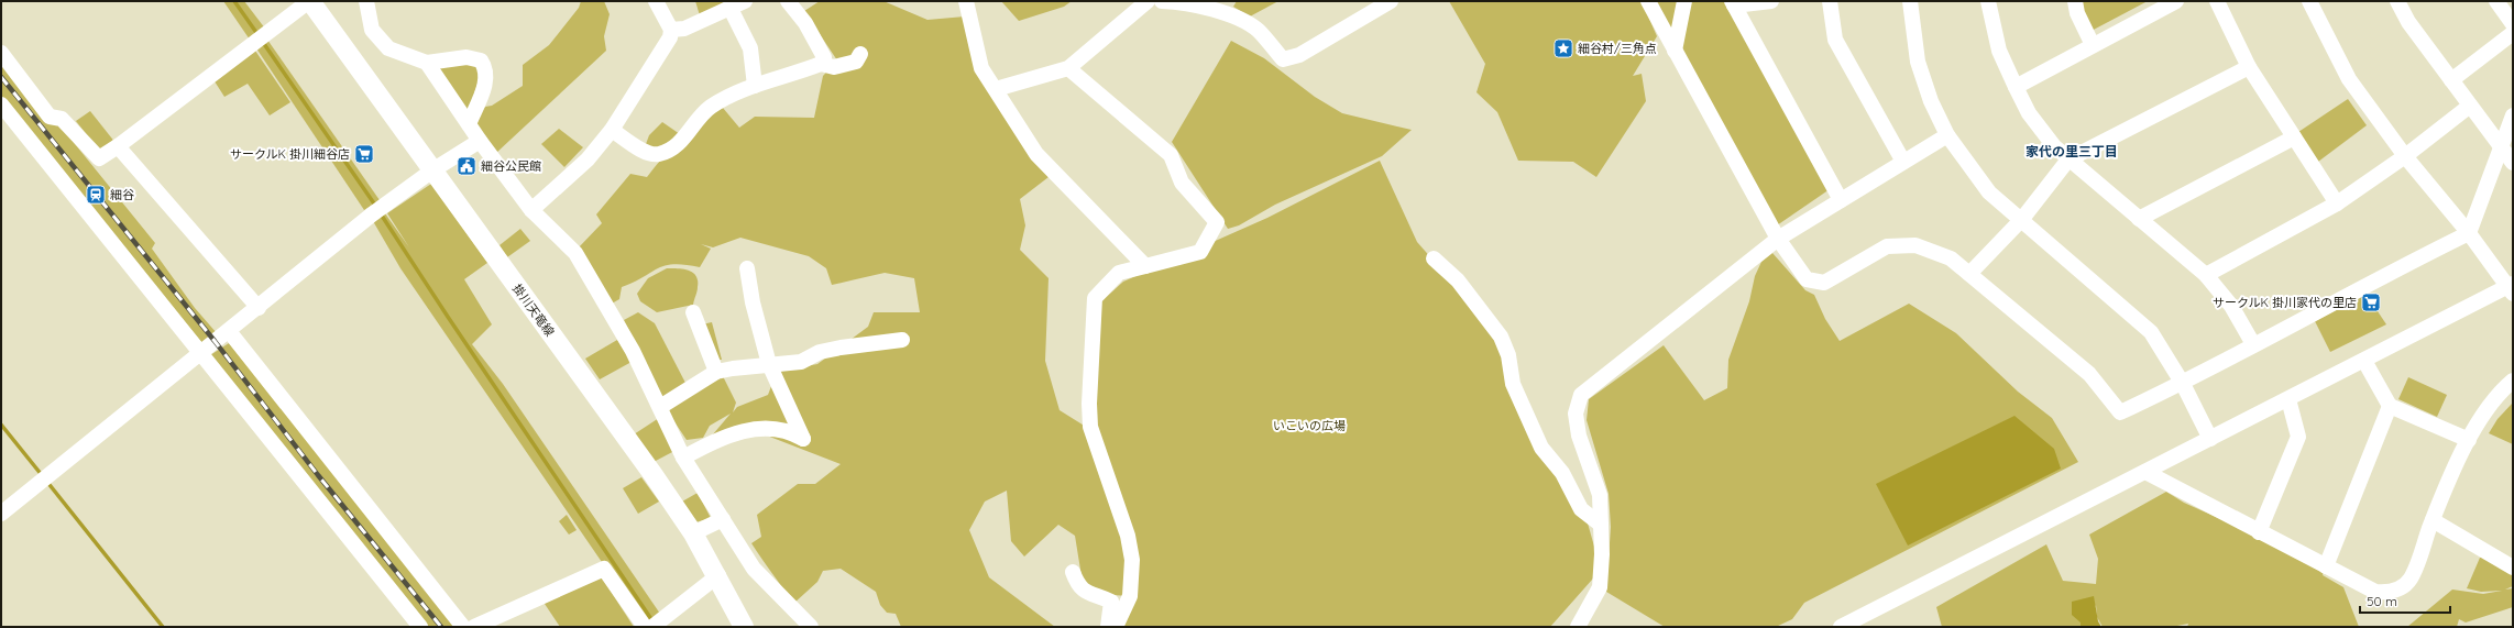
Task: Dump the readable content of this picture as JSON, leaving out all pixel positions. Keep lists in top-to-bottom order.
{
  "streets": {
    "main road": ["掛川天竜線"]
  },
  "districts": ["家代の里三丁目"],
  "parks": ["いこいの広場"],
  "places": {
    "place": ["細谷村/三角点"],
    "supermarket": ["サークルK 掛川細谷店", "サークルK 掛川家代の里店"],
    "public building": ["細谷公民館"],
    "station": ["細谷"]
  },
  "scale_bar": "50 m"
}
